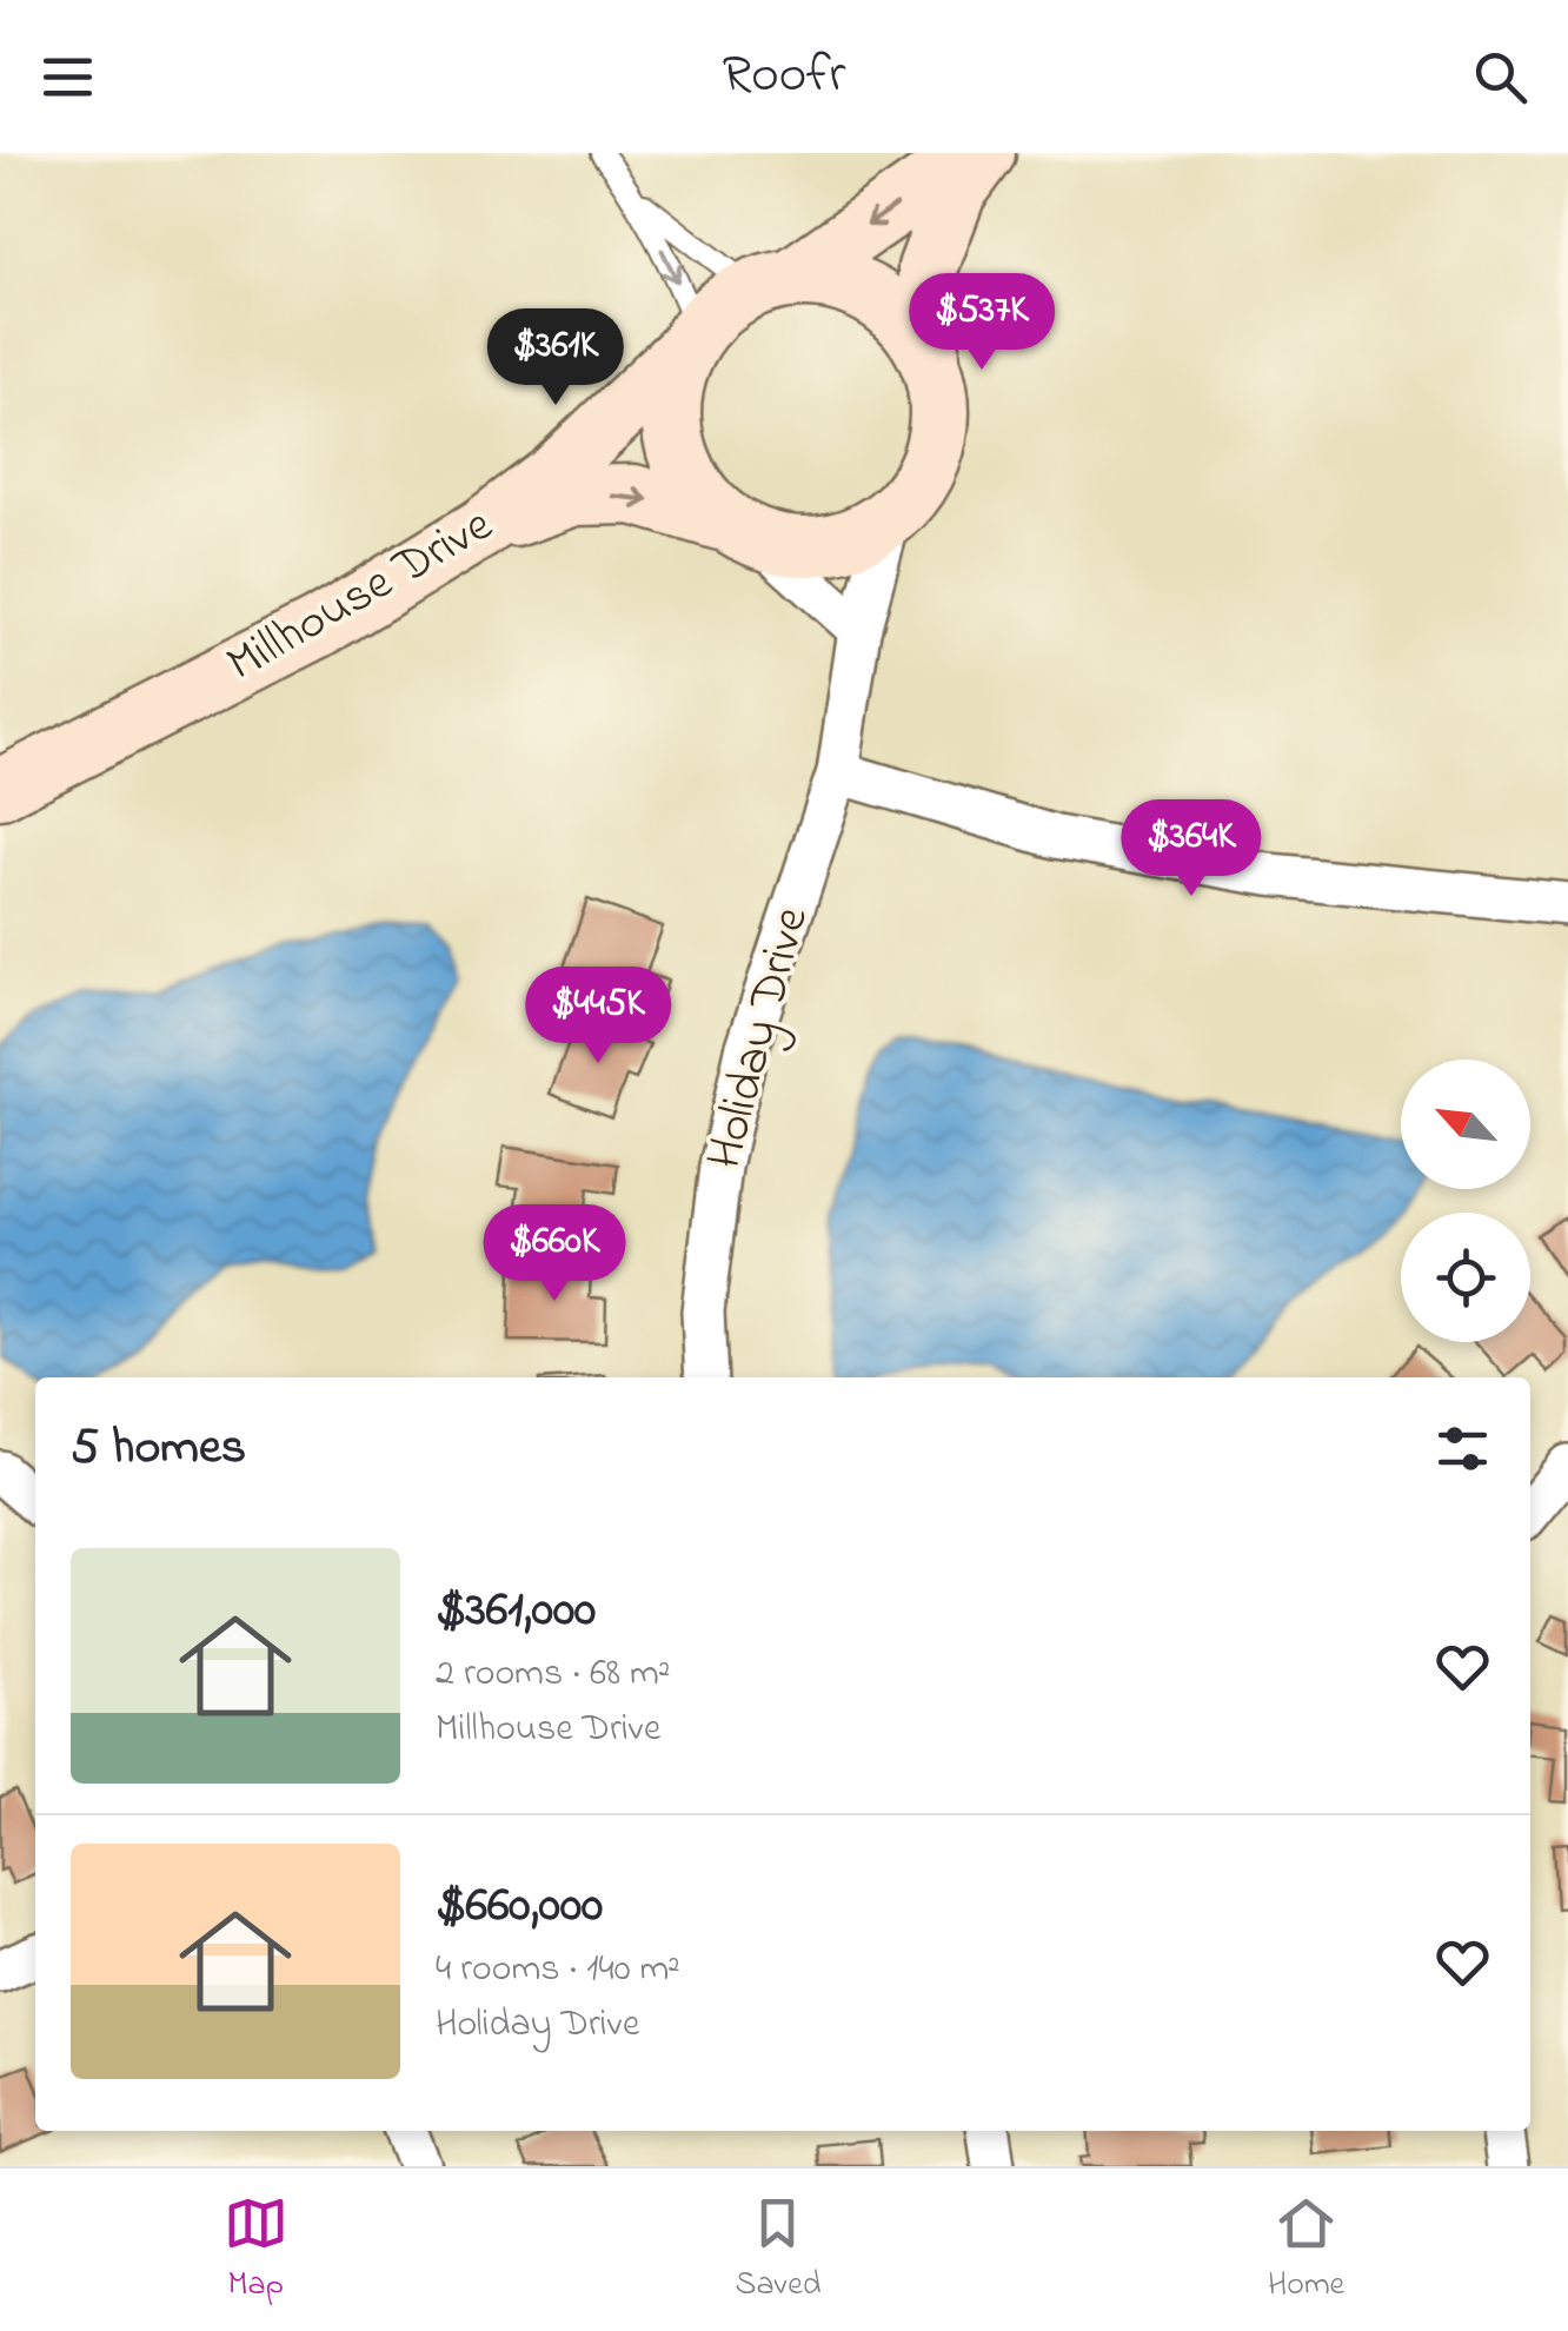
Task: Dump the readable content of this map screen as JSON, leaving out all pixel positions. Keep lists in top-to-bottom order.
{
  "streets": {
    "main road": ["Millhouse Drive"],
    "street": ["Holiday Drive"]
  },
  "crossings": [
    ["Millhouse Drive", "Holiday Drive"]
  ],
  "north": "top left",
  "page": {
    "header": "Roofr",
    "price": [
      "$537K",
      "$361K",
      "$364K",
      "$445K",
      "$660K"
    ],
    "heading": "5 homes",
    "list": [
      {
        "name": "$361,000",
        "note": "2 rooms · 68 m² · Millhouse Drive"
      },
      {
        "name": "$660,000",
        "note": "4 rooms · 140 m² · Holiday Drive"
      }
    ],
    "tabs": ["Map", "Saved", "Home"]
  }
}
